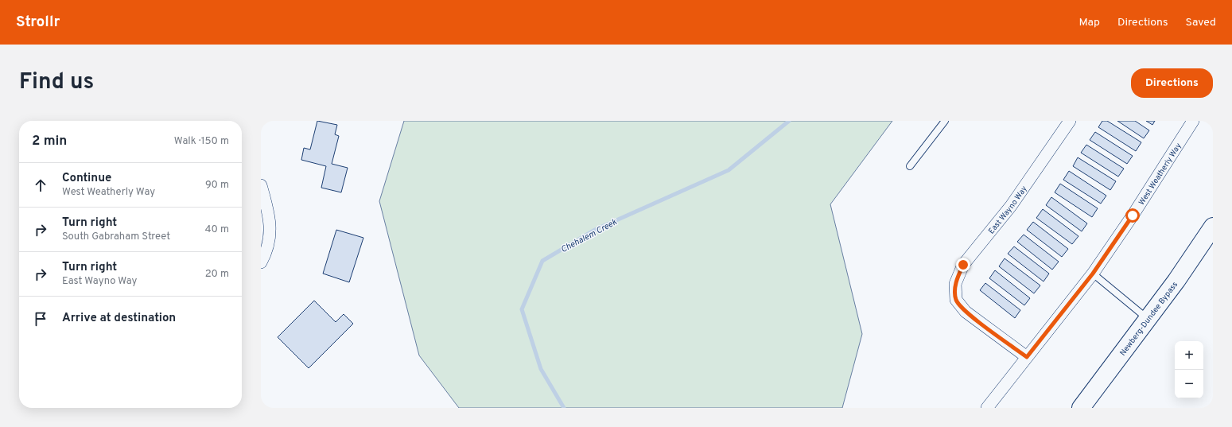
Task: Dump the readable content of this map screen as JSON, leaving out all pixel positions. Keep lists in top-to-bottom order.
{
  "streets": {
    "highway": ["Newberg-Dundee Bypass"],
    "street": ["West Weatherly Way", "East Wayno Way"]
  },
  "crossings": [
    ["West Weatherly Way", "East Wayno Way"]
  ],
  "water": ["Chehalem Creek"],
  "page": {
    "header": "Strollr",
    "nav": ["Map", "Directions", "Saved"],
    "title": "Find us",
    "buttons": "Directions",
    "heading": ["2 min", "Walk · 150 m"],
    "list": [
      ["Continue", "West Weatherly Way", "90 m"],
      ["Turn right", "South Gabraham Street", "40 m"],
      ["Turn right", "East Wayno Way", "20 m"],
      "Arrive at destination"
    ],
    "map_buttons": ["+", "−"]
  }
}
